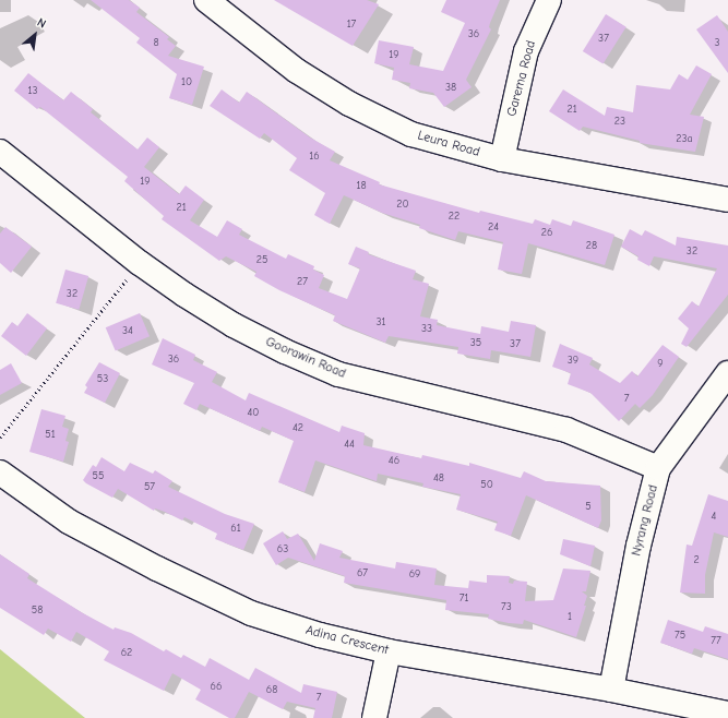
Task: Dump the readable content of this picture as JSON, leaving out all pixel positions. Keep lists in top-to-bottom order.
{
  "streets": {
    "street": [
      "Garema Road",
      "Leura Road",
      "Goorawin Road",
      "Nyrang Road",
      "Adina Crescent"
    ]
  },
  "crossings": [
    ["Garema Road", "Leura Road"],
    ["Goorawin Road", "Nyrang Road"],
    ["Nyrang Road", "Adina Crescent"]
  ],
  "house_numbers": [
    "17",
    "36",
    "37",
    "8",
    "3",
    "19",
    "10",
    "38",
    "13",
    "21",
    "23",
    "23a",
    "16",
    "19",
    "18",
    "20",
    "21",
    "22",
    "24",
    "26",
    "28",
    "32",
    "25",
    "27",
    "32",
    "31",
    "33",
    "34",
    "35",
    "37",
    "36",
    "39",
    "9",
    "53",
    "7",
    "40",
    "42",
    "51",
    "44",
    "46",
    "55",
    "48",
    "50",
    "57",
    "5",
    "4",
    "61",
    "63",
    "2",
    "67",
    "69",
    "71",
    "73",
    "58",
    "1",
    "75",
    "77",
    "62",
    "66",
    "68",
    "7"
  ],
  "north": "top right"
}
